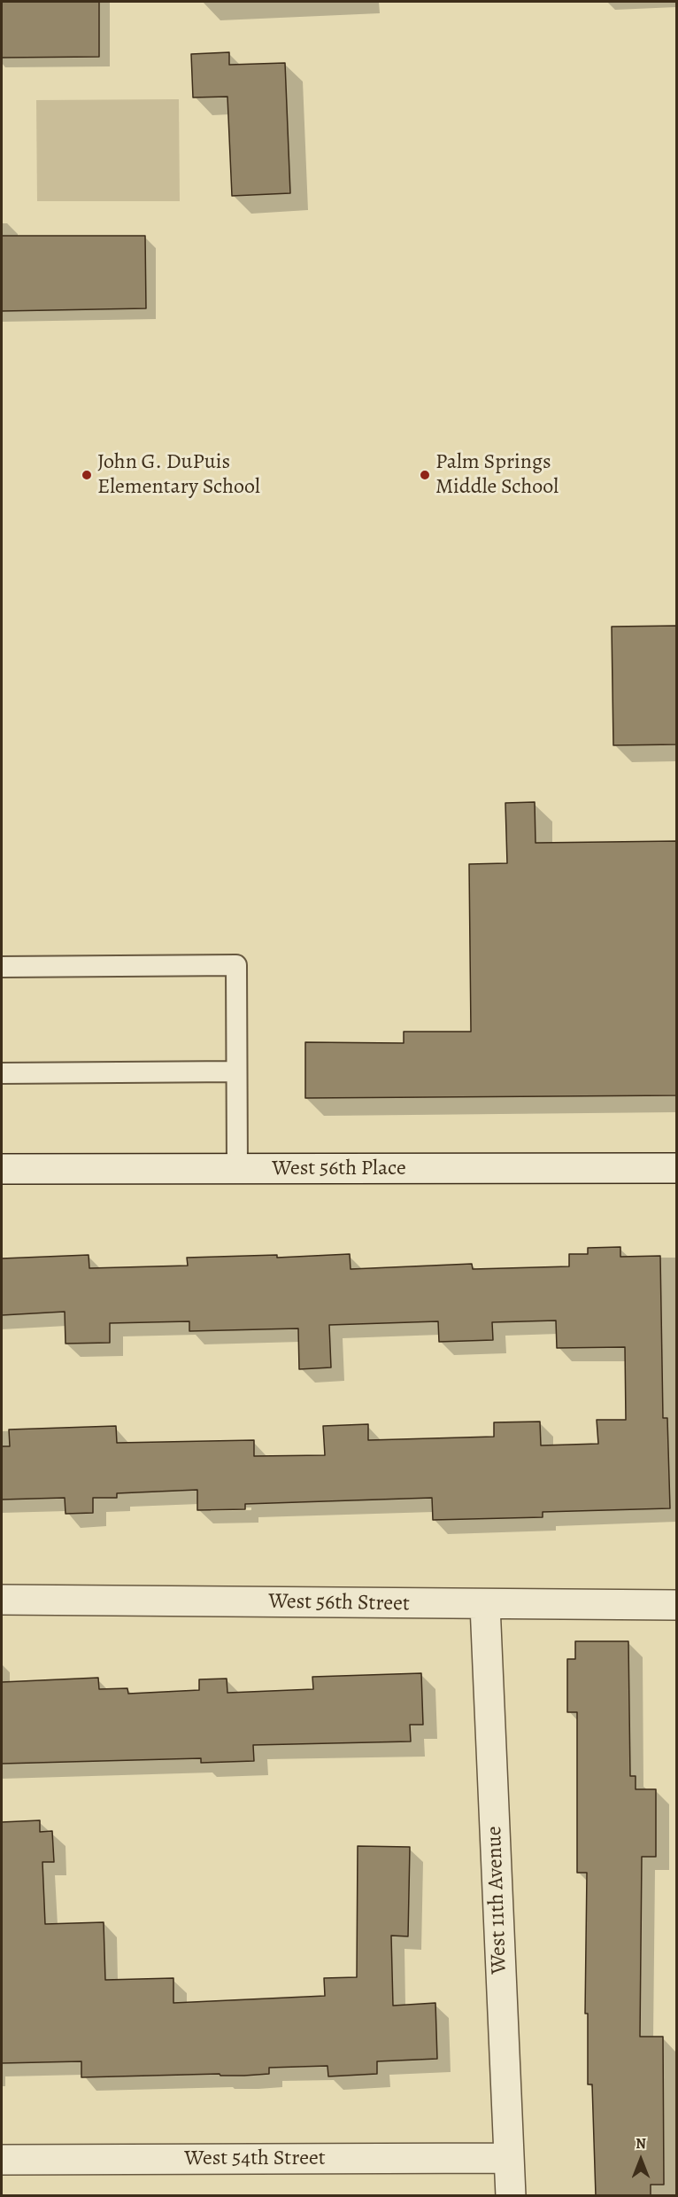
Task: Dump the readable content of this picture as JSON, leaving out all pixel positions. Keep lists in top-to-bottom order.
{
  "streets": {
    "street": [
      "West 56th Place",
      "West 56th Street",
      "West 11th Avenue",
      "West 54th Street"
    ]
  },
  "crossings": [
    ["West 56th Street", "West 11th Avenue"],
    ["West 11th Avenue", "West 54th Street"]
  ],
  "places": ["John G. DuPuis Elementary School", "Palm Springs Middle School"],
  "north": "top"
}
